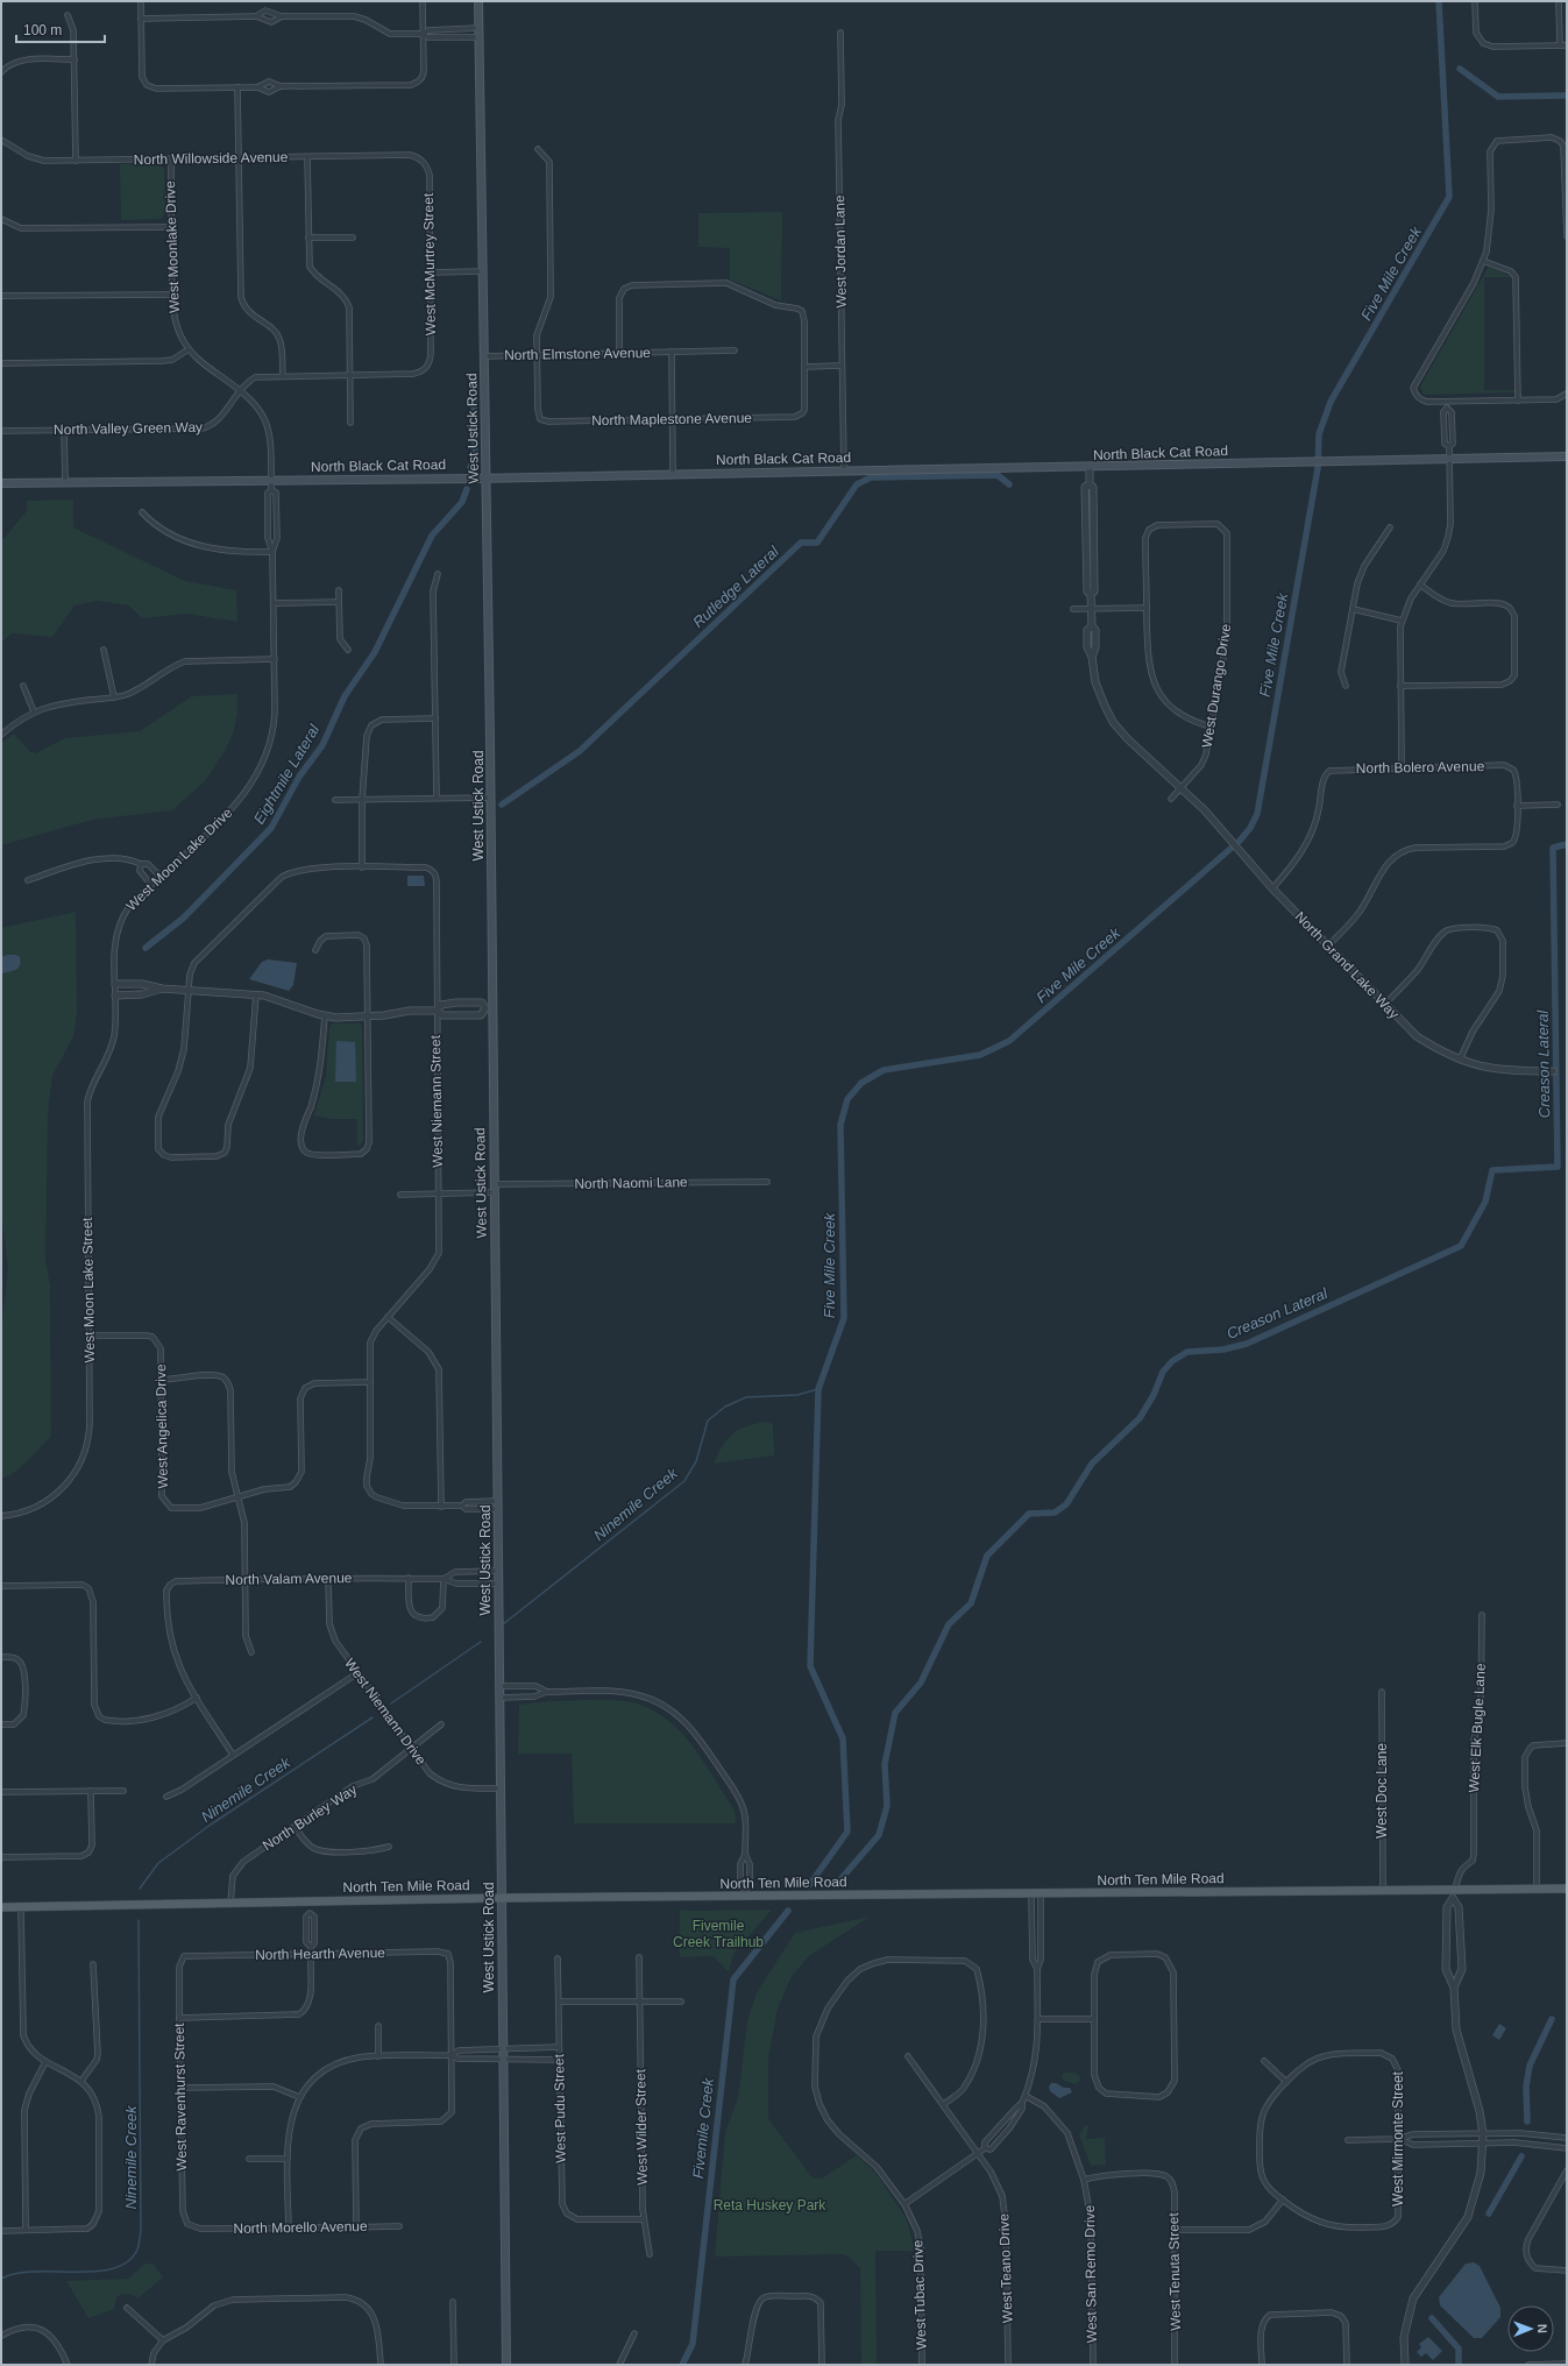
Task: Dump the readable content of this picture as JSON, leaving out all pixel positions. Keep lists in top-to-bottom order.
{
  "streets": {
    "main road": ["West Ustick Road", "North Black Cat Road", "North Ten Mile Road"],
    "street": [
      "North Willowside Avenue",
      "West Moonlake Drive",
      "West Jordan Lane",
      "West McMurtrey Street",
      "North Elmstone Avenue",
      "North Maplestone Avenue",
      "North Valley Green Way",
      "West Durango Drive",
      "North Bolero Avenue",
      "West Moon Lake Drive",
      "North Grand Lake Way",
      "West Niemann Street",
      "North Naomi Lane",
      "West Moon Lake Street",
      "West Angelica Drive",
      "North Valam Avenue",
      "West Niemann Drive",
      "West Elk Bugle Lane",
      "West Doc Lane",
      "North Burley Way",
      "North Hearth Avenue",
      "West Ravenhurst Street",
      "West Pudu Street",
      "West Wilder Street",
      "West Mirmonte Street",
      "North Morello Avenue",
      "West Teano Drive",
      "West Tenuta Street",
      "West San Remo Drive",
      "West Tubac Drive"
    ]
  },
  "crossings": [
    ["North Willowside Avenue", "West Moonlake Drive"],
    ["North Willowside Avenue", "West McMurtrey Street"],
    ["West Moonlake Drive", "North Valley Green Way"],
    ["West Moonlake Drive", "North Black Cat Road"],
    ["West Moonlake Drive", "West Moon Lake Drive"],
    ["West Jordan Lane", "North Black Cat Road"],
    ["West McMurtrey Street", "North Valley Green Way"],
    ["North Elmstone Avenue", "North Maplestone Avenue"],
    ["North Elmstone Avenue", "West Ustick Road"],
    ["West Ustick Road", "North Black Cat Road"],
    ["West Ustick Road", "North Naomi Lane"],
    ["West Ustick Road", "North Valam Avenue"],
    ["West Ustick Road", "West Niemann Drive"],
    ["West Ustick Road", "North Ten Mile Road"],
    ["West Durango Drive", "North Grand Lake Way"],
    ["North Bolero Avenue", "North Grand Lake Way"],
    ["West Moon Lake Drive", "West Moon Lake Street"],
    ["West Niemann Street", "North Naomi Lane"],
    ["West Moon Lake Street", "West Angelica Drive"],
    ["North Valam Avenue", "West Niemann Drive"],
    ["West Niemann Drive", "North Burley Way"],
    ["West Elk Bugle Lane", "North Ten Mile Road"],
    ["West Doc Lane", "North Ten Mile Road"],
    ["North Burley Way", "North Ten Mile Road"],
    ["North Hearth Avenue", "West Ravenhurst Street"],
    ["West Ravenhurst Street", "North Morello Avenue"],
    ["West Pudu Street", "West Wilder Street"],
    ["West Teano Drive", "West Tubac Drive"],
    ["West Tenuta Street", "West San Remo Drive"]
  ],
  "water": [
    "Five Mile Creek",
    "Rutledge Lateral",
    "Eightmile Lateral",
    "Creason Lateral",
    "Ninemile Creek",
    "Fivemile Creek"
  ],
  "parks": ["Fivemile Creek Trailhub", "Reta Huskey Park"],
  "scale_bar": "100 m",
  "north": "right"
}
